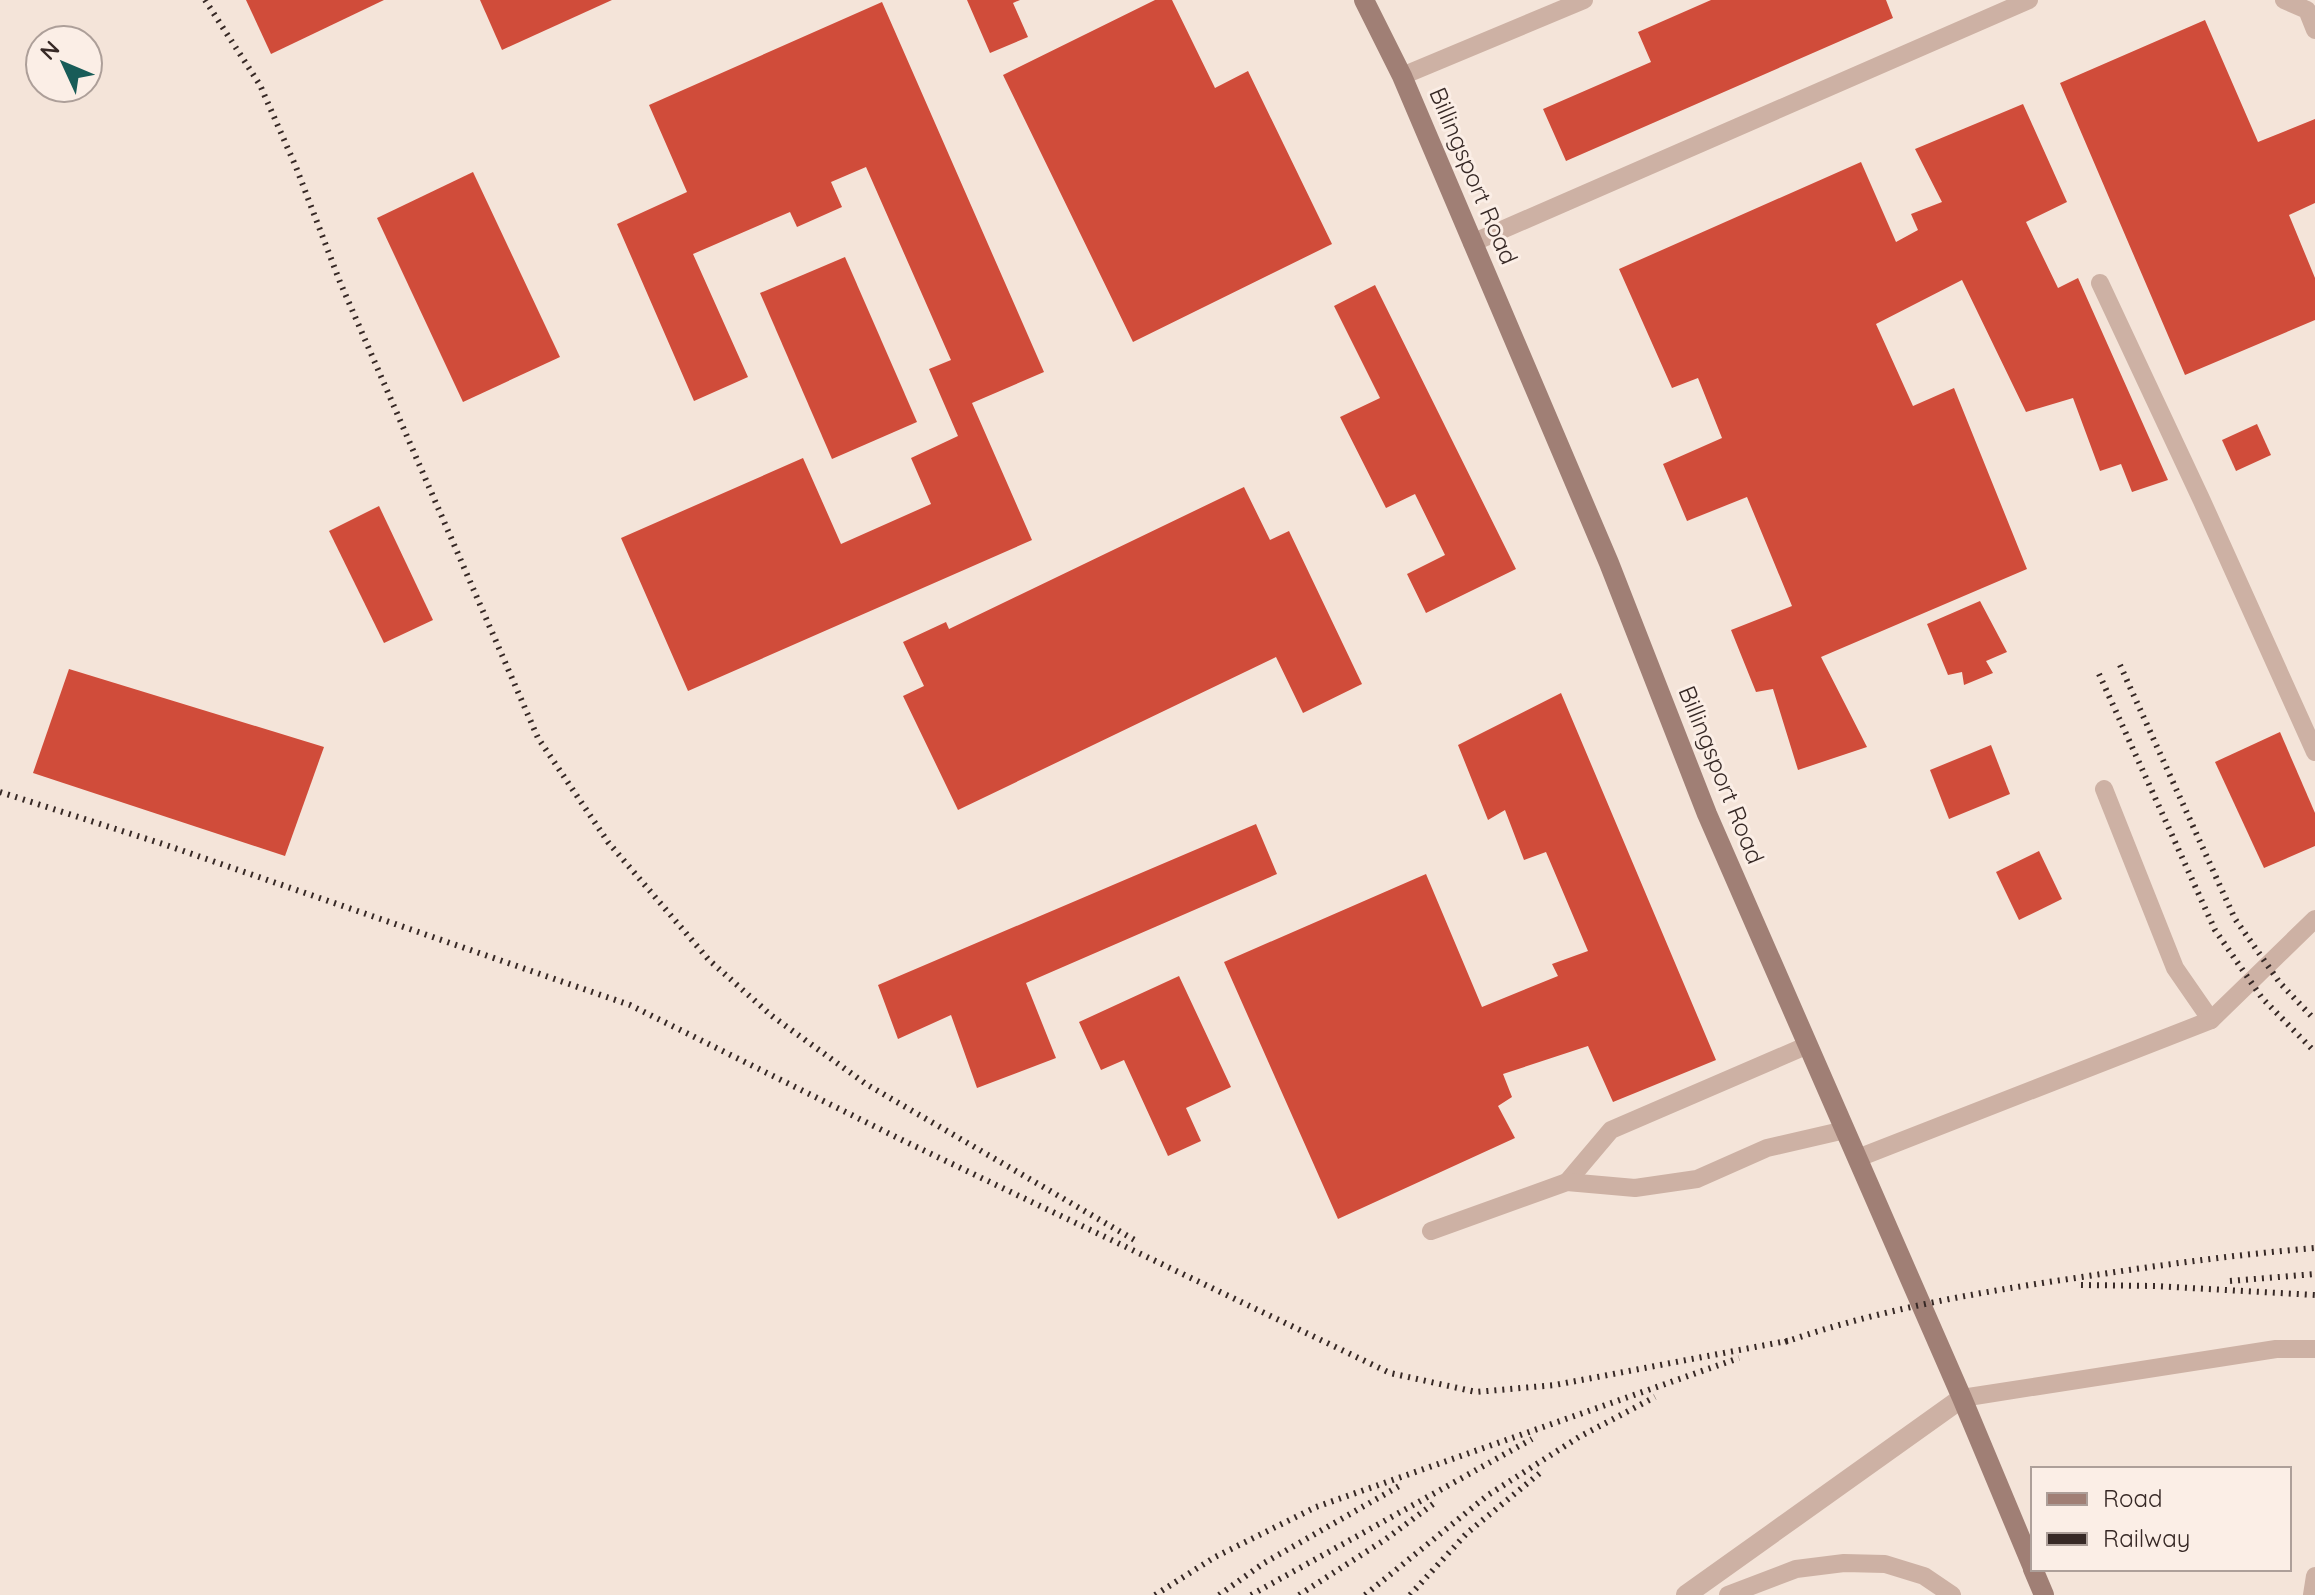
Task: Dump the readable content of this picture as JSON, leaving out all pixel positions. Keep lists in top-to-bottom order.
{
  "streets": {
    "street": ["Billingsport Road"]
  },
  "legend": ["Road", "Railway"],
  "north": "top left"
}
